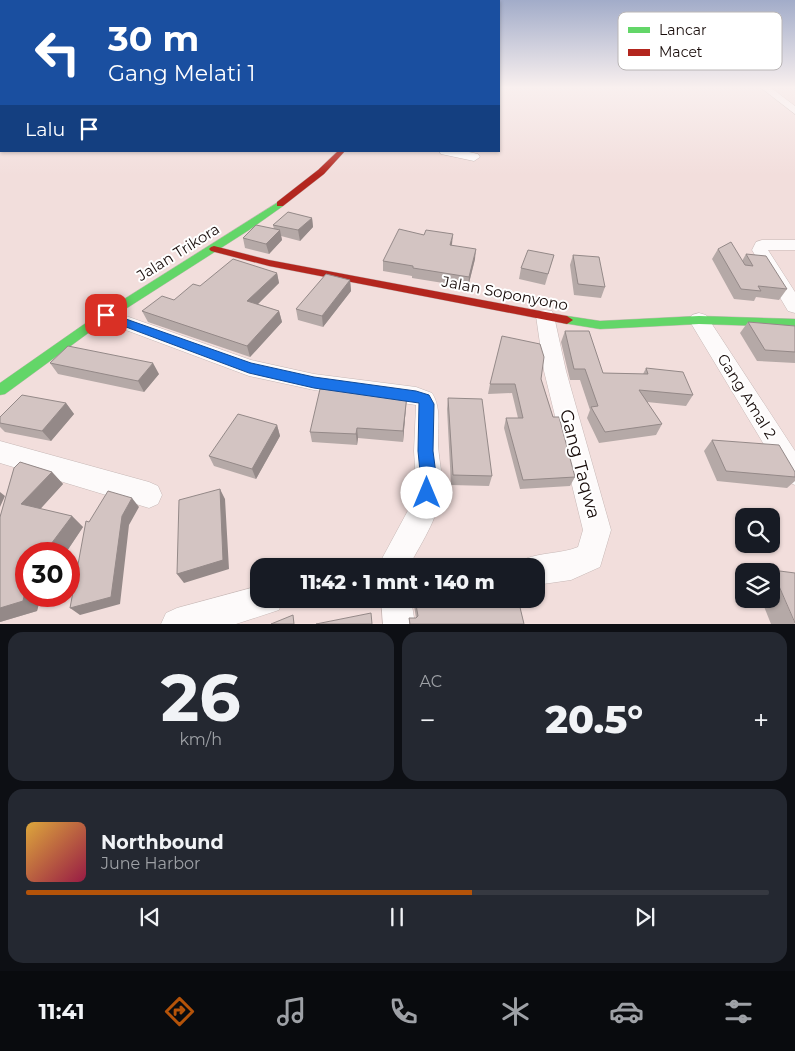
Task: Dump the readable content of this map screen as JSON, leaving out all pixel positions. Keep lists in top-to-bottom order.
{
  "streets": {
    "street": [
      "Jalan Trikora",
      "Jalan Soponyono",
      "Gang Amal 2",
      "Gang Taqwa"
    ]
  },
  "crossings": [
    ["Jalan Trikora", "Jalan Soponyono"],
    ["Jalan Soponyono", "Gang Amal 2"],
    ["Jalan Soponyono", "Gang Taqwa"]
  ],
  "legend": ["Lancar", "Macet"],
  "page": {
    "turn": ["30 m", "Gang Melati 1"],
    "then": "Lalu",
    "limit": "30",
    "trip": "11:42 · 1 mnt · 140 m",
    "tile": [
      ["26", "km/h"],
      "AC"
    ],
    "heat": ["−", "20.5°", "+"],
    "song": ["Northbound", "June Harbor"],
    "tabs": "11:41"
  }
}
